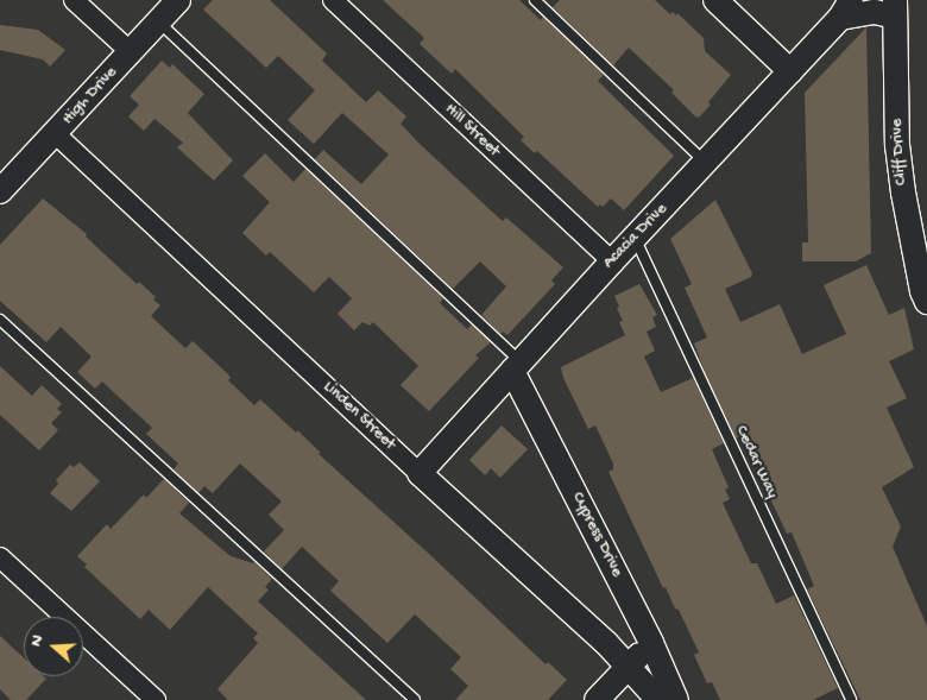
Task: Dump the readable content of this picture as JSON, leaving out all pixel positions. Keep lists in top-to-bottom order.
{
  "streets": {
    "street": [
      "High Drive",
      "Hill Street",
      "Cliff Drive",
      "Acacia Drive",
      "Linden Street",
      "Cypress Drive"
    ],
    "lane": ["Cedar Way"]
  },
  "crossings": [
    ["High Drive", "Linden Street"],
    ["Hill Street", "Acacia Drive"],
    ["Acacia Drive", "Linden Street"],
    ["Acacia Drive", "Cedar Way"],
    ["Acacia Drive", "Cypress Drive"]
  ],
  "north": "left"
}
